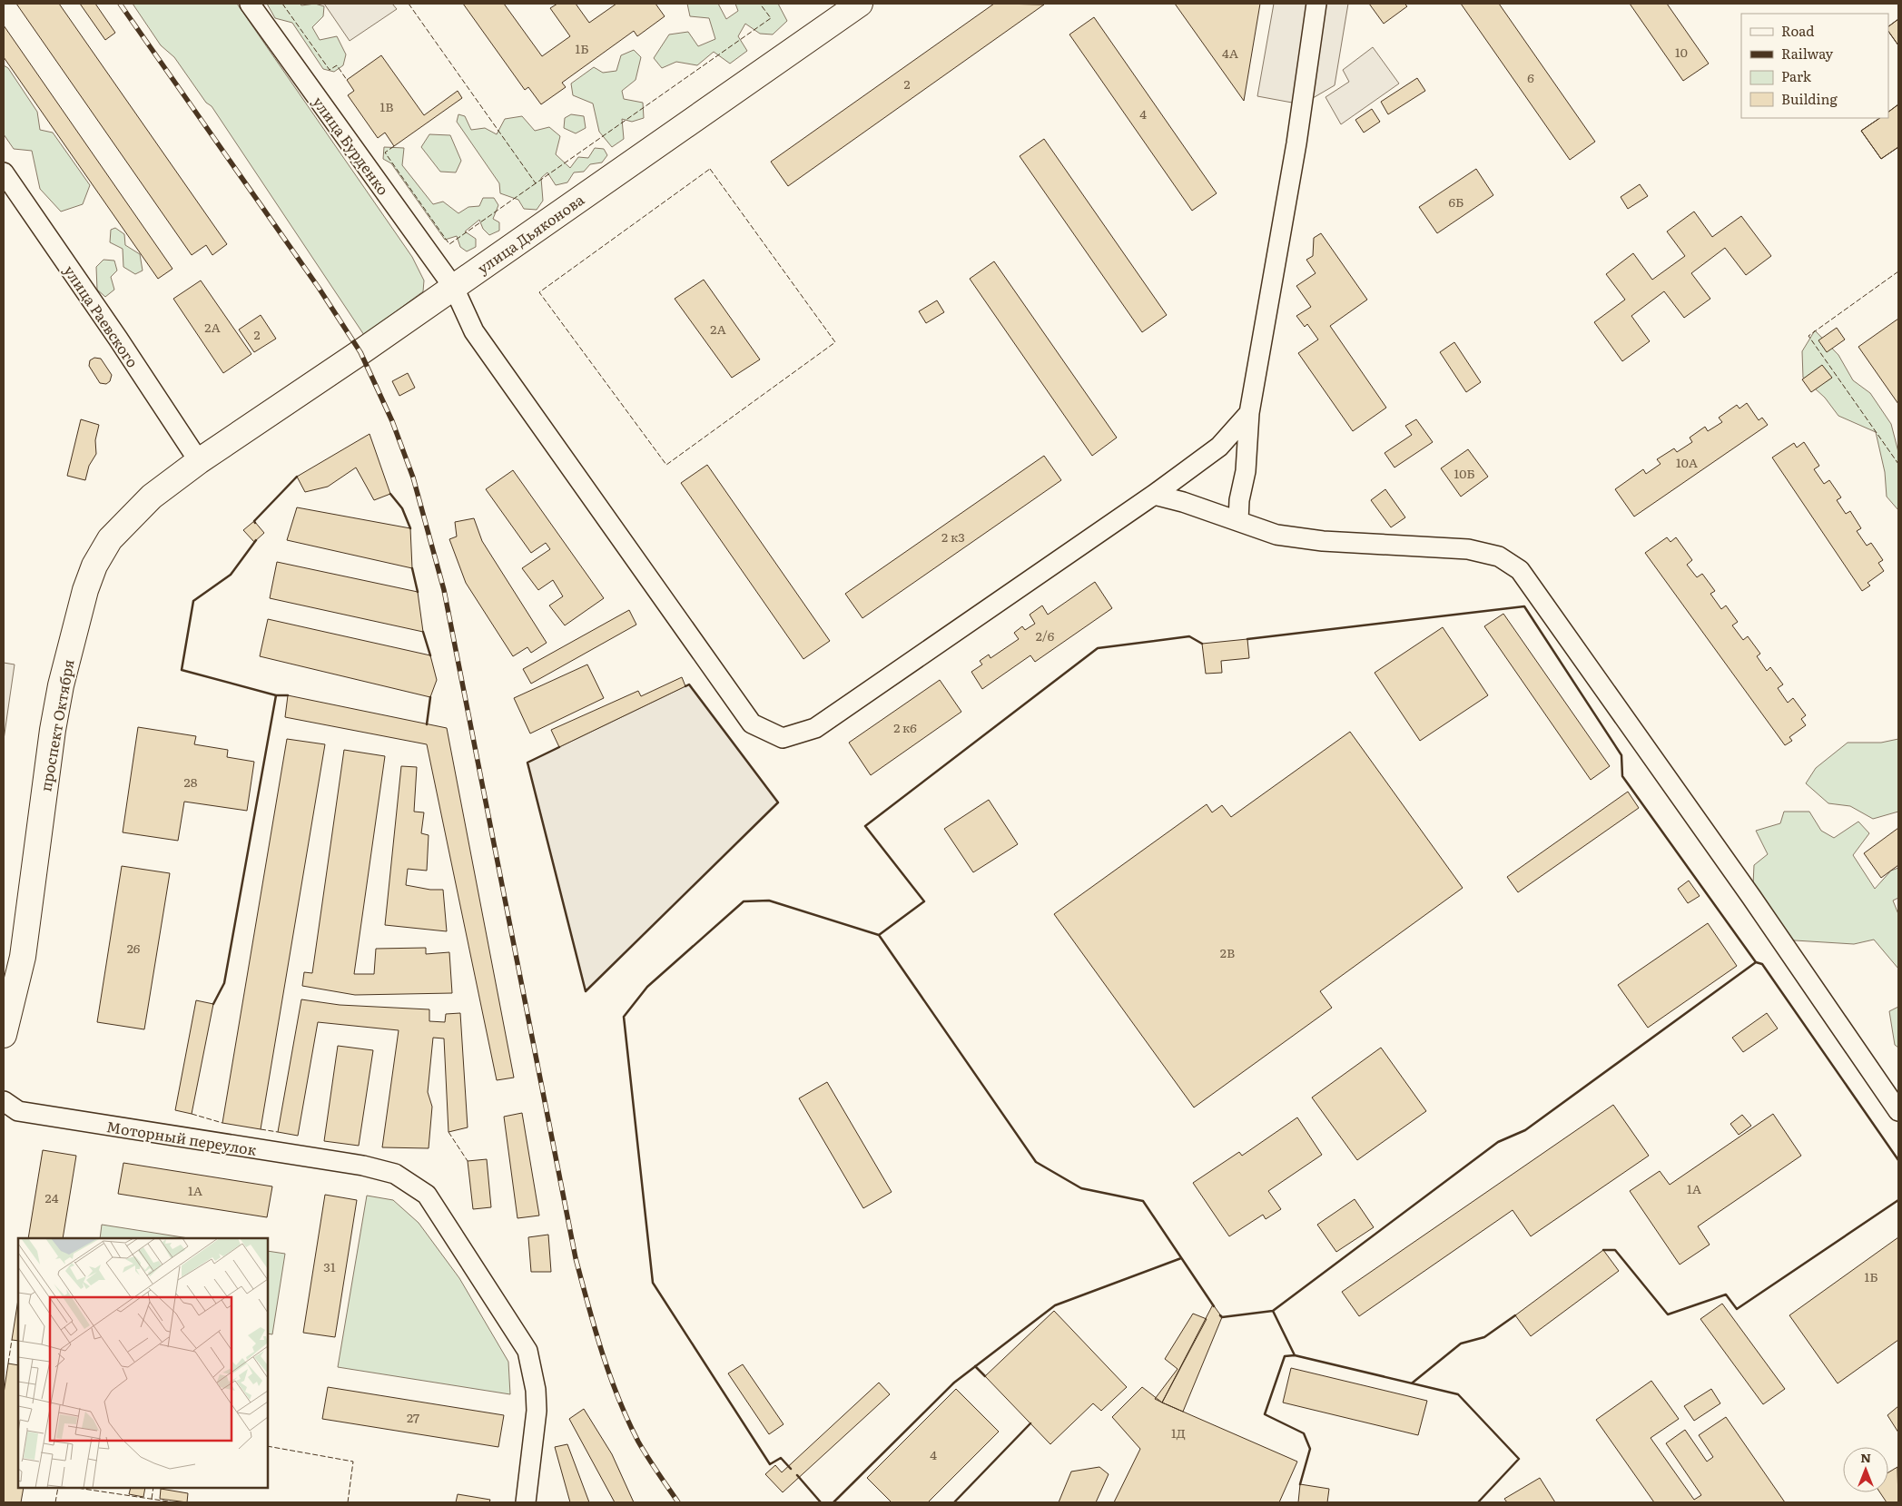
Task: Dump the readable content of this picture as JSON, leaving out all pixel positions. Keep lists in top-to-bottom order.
{
  "streets": {
    "main road": ["улица Дьяконова", "проспект Октября"],
    "street": ["улица Бурденко", "улица Раевского", "Моторный переулок"]
  },
  "crossings": [
    ["улица Бурденко", "улица Дьяконова"],
    ["улица Дьяконова", "улица Раевского"],
    ["улица Дьяконова", "проспект Октября"],
    ["улица Раевского", "проспект Октября"]
  ],
  "house_numbers": [
    "1Б",
    "10",
    "4А",
    "6",
    "2",
    "1В",
    "4",
    "6Б",
    "2А",
    "2А",
    "2",
    "10А",
    "10Б",
    "2 к3",
    "2/6",
    "2 к6",
    "28",
    "26",
    "2В",
    "1А",
    "1А",
    "24",
    "31",
    "1Б",
    "27",
    "1Д",
    "4"
  ],
  "legend": [
    "Road",
    "Railway",
    "Park",
    "Building"
  ],
  "north": "top"
}
